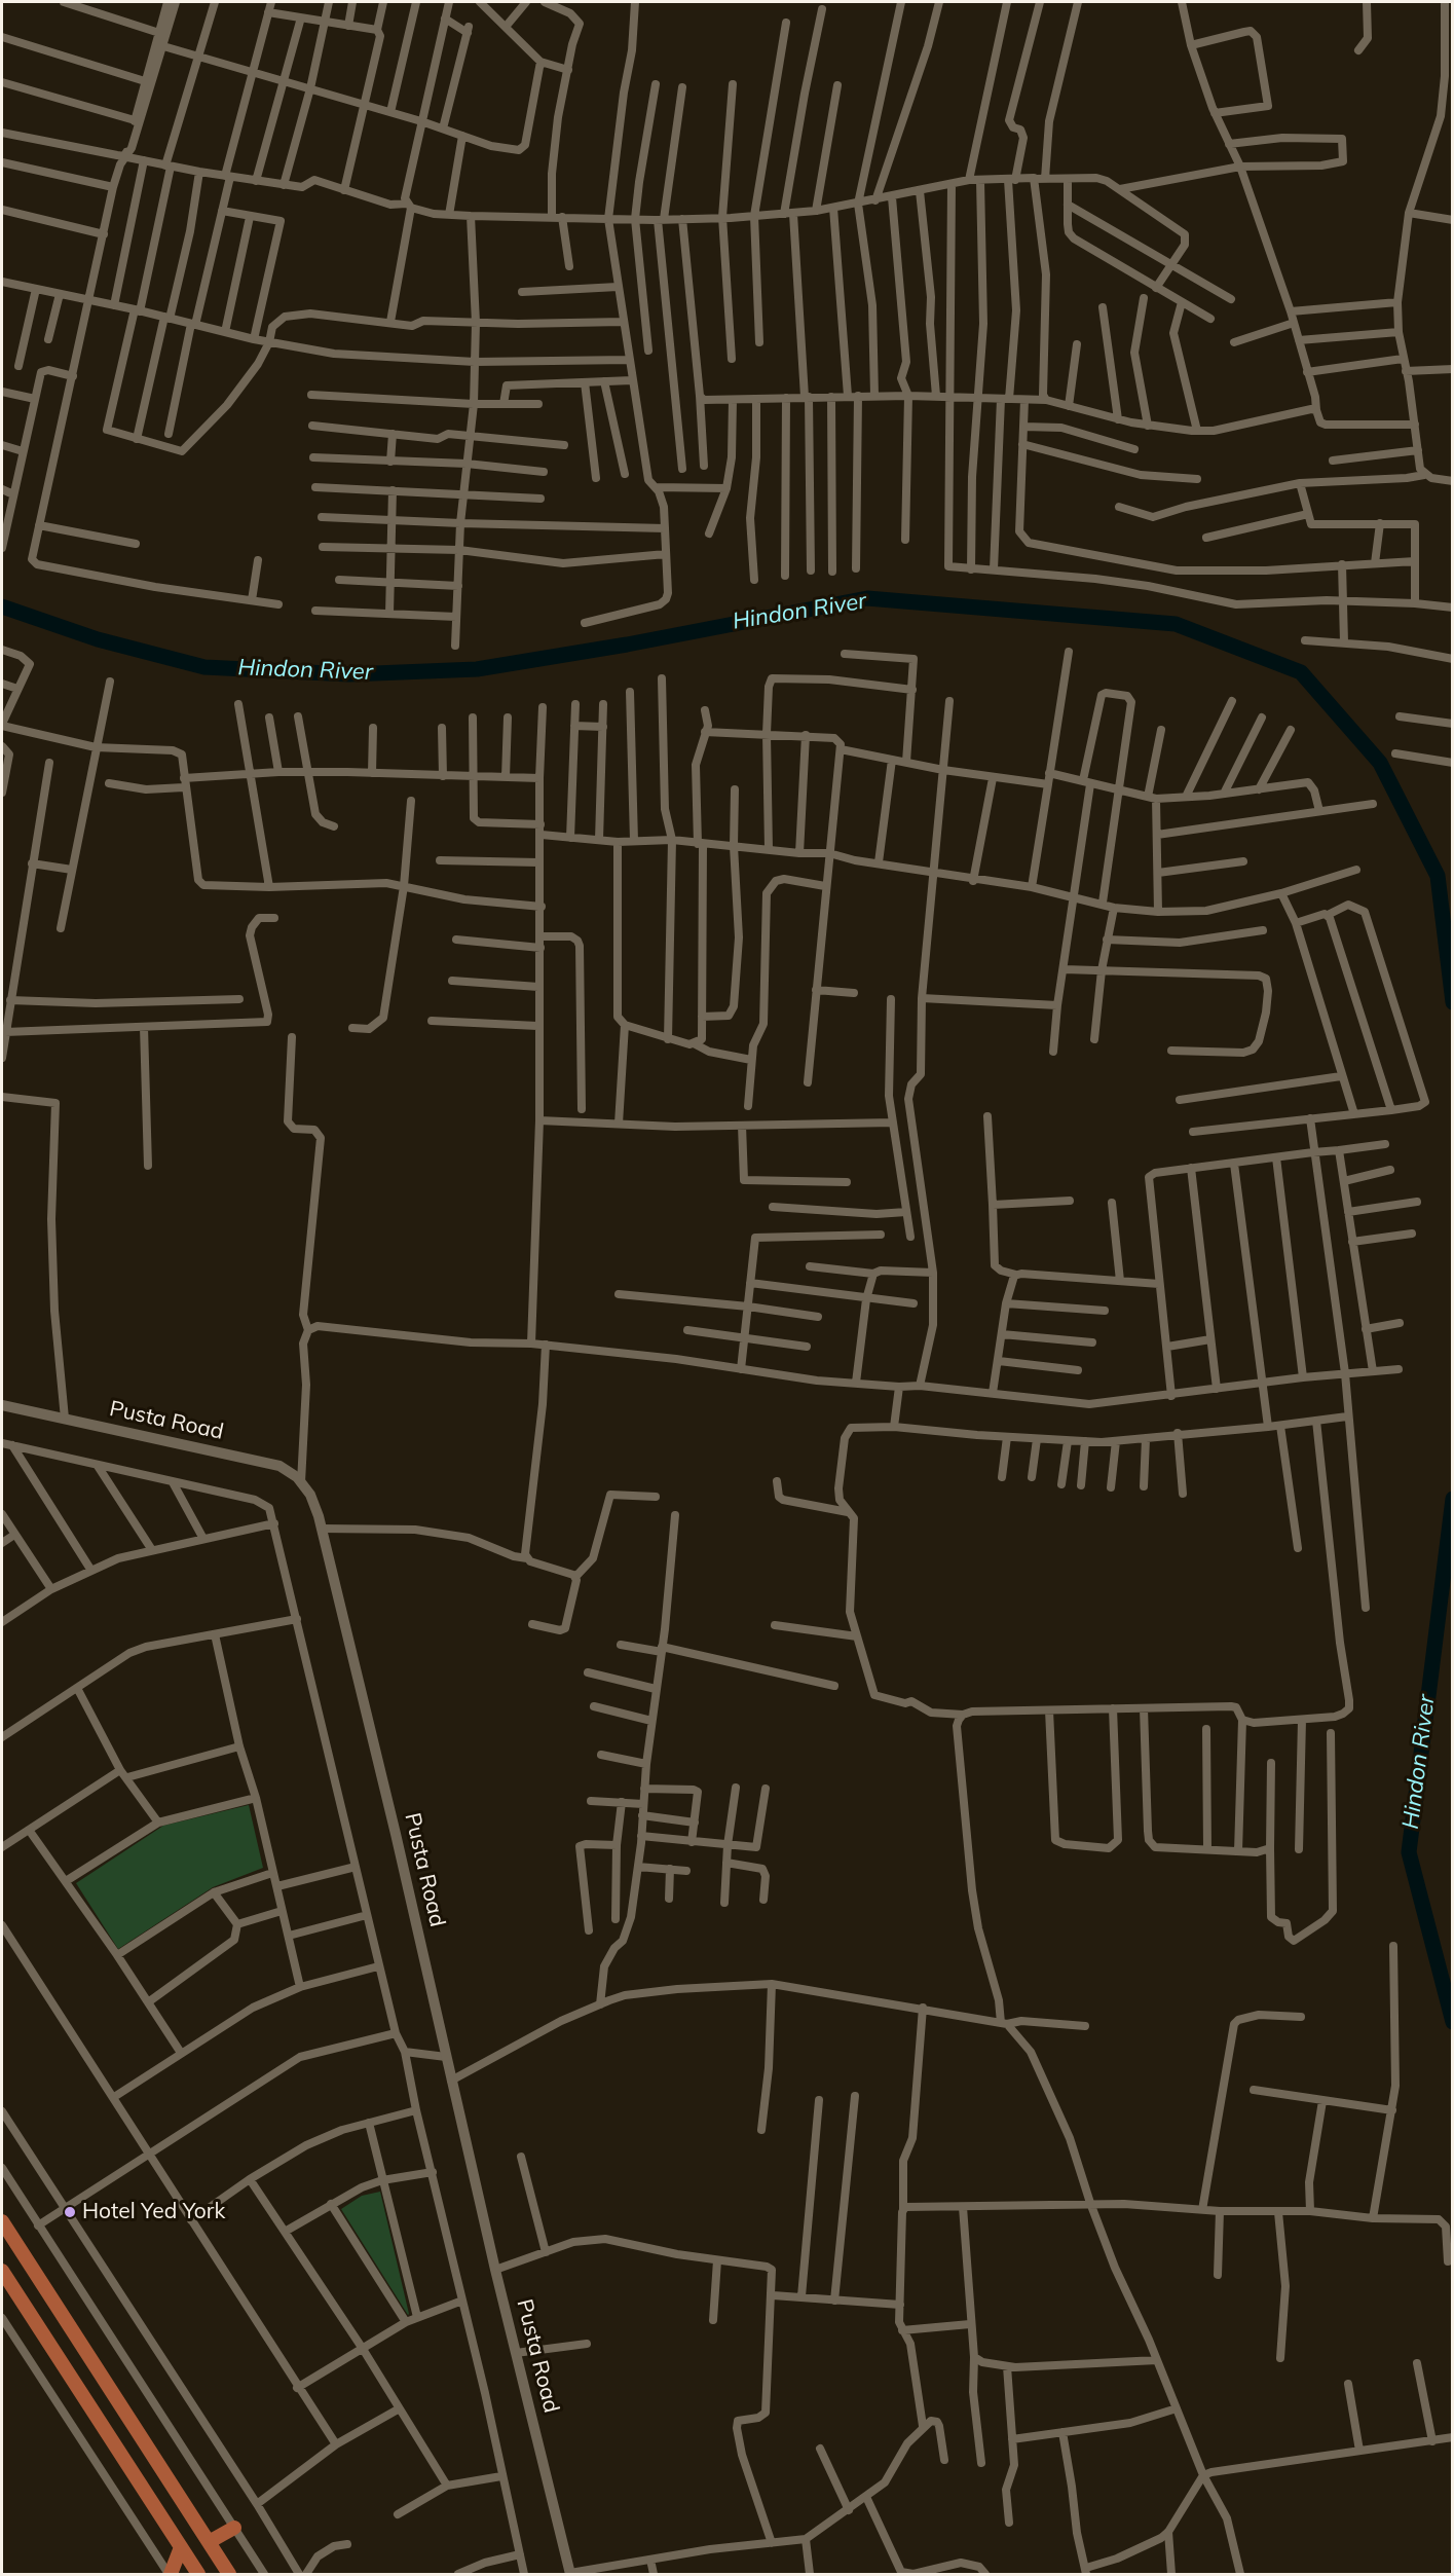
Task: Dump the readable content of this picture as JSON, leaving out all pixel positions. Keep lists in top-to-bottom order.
{
  "streets": {
    "street": ["Pusta Road"]
  },
  "water": ["Hindon River"],
  "places": ["Hotel Yed York"]
}
